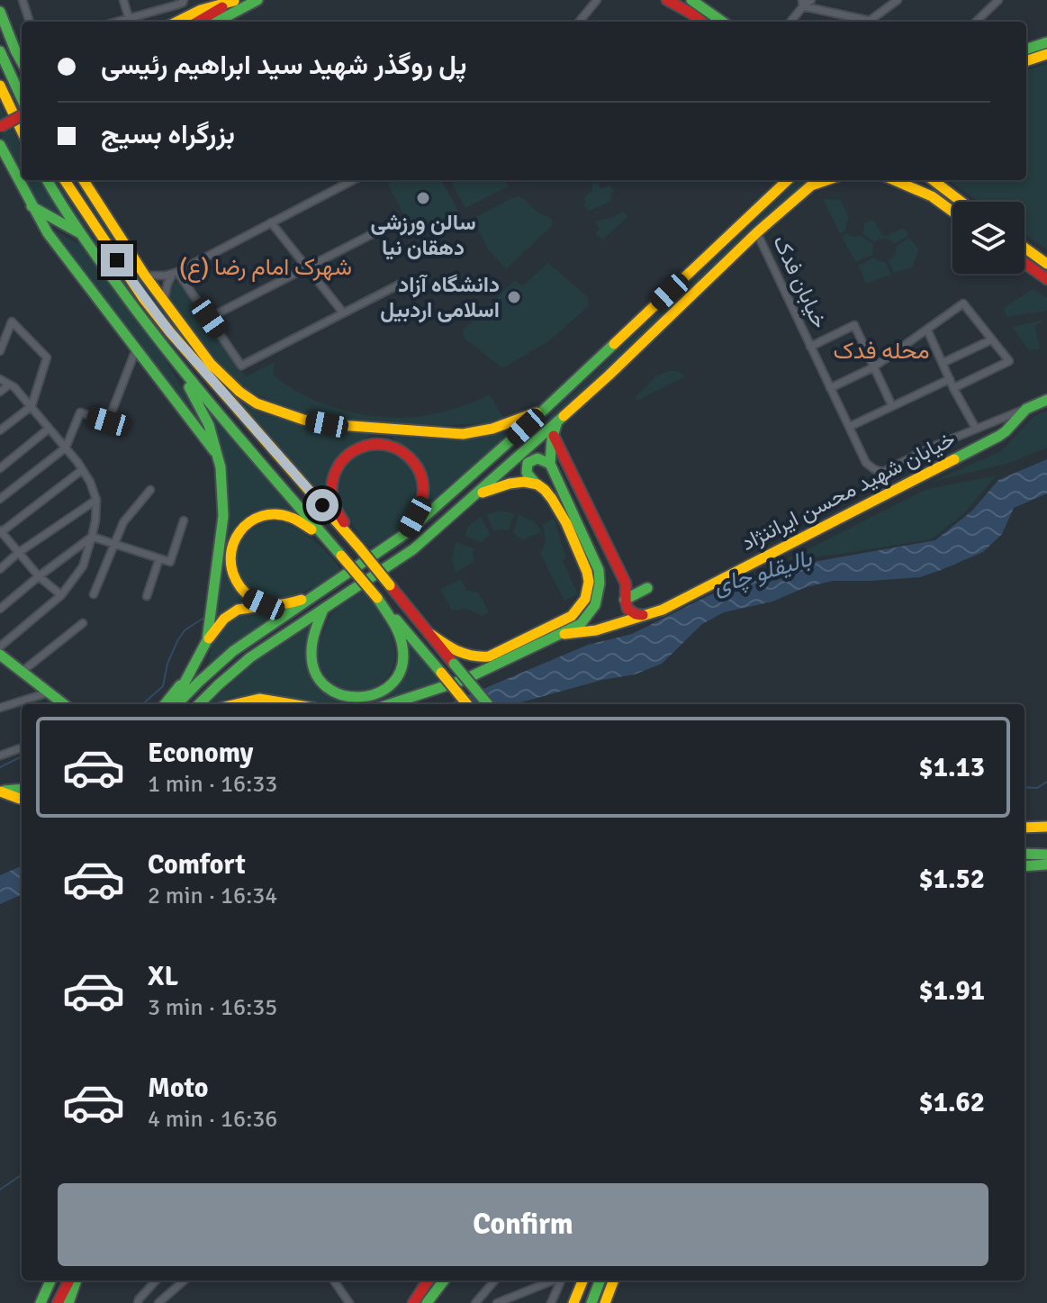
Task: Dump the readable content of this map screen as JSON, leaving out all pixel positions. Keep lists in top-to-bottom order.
{
  "streets": {
    "main road": ["خیابان شهید محسن ایراننژاد"],
    "street": ["خیابان فدک"]
  },
  "crossings": [
    ["خیابان فدک", "خیابان شهید محسن ایراننژاد"]
  ],
  "districts": ["شهرک امام رضا (ع)", "محله فدک"],
  "water": ["بالیقلو چای"],
  "places": ["سالن ورزشی دهقان نیا", "دانشگاه آزاد اسلامی اردبیل"],
  "page": {
    "banner": ["پل روگذر شهید سید ابراهیم رئیسی", "بزرگراه بسیج"],
    "list": [
      {
        "name": "Economy",
        "note": "1 min · 16:33",
        "value": "$1.13"
      },
      {
        "name": "Comfort",
        "note": "2 min · 16:34",
        "value": "$1.52"
      },
      {
        "name": "XL",
        "note": "3 min · 16:35",
        "value": "$1.91"
      },
      {
        "name": "Moto",
        "note": "4 min · 16:36",
        "value": "$1.62"
      }
    ],
    "buttons": "Confirm"
  }
}
